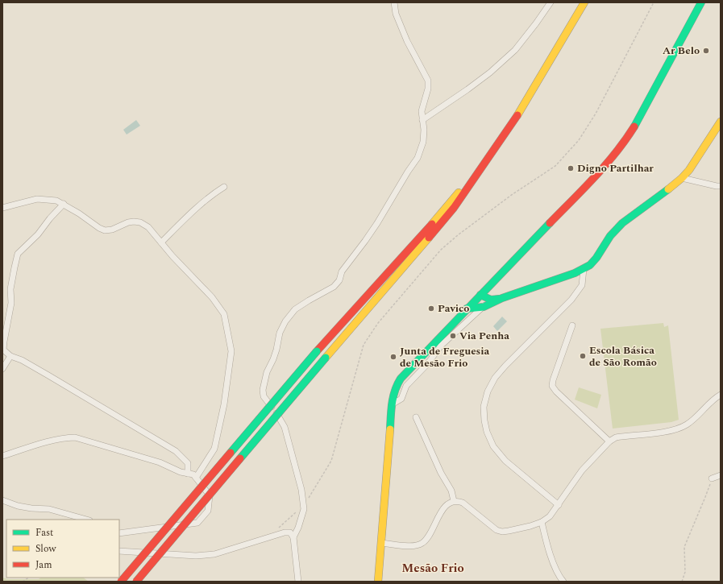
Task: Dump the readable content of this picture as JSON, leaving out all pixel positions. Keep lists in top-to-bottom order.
{
  "districts": ["Mesão Frio"],
  "places": [
    "Ar Belo",
    "Digno Partilhar",
    "Pavico",
    "Via Penha",
    "Escola Básica de São Romão",
    "Junta de Freguesia de Mesão Frio"
  ],
  "legend": ["Fast", "Slow", "Jam"]
}
